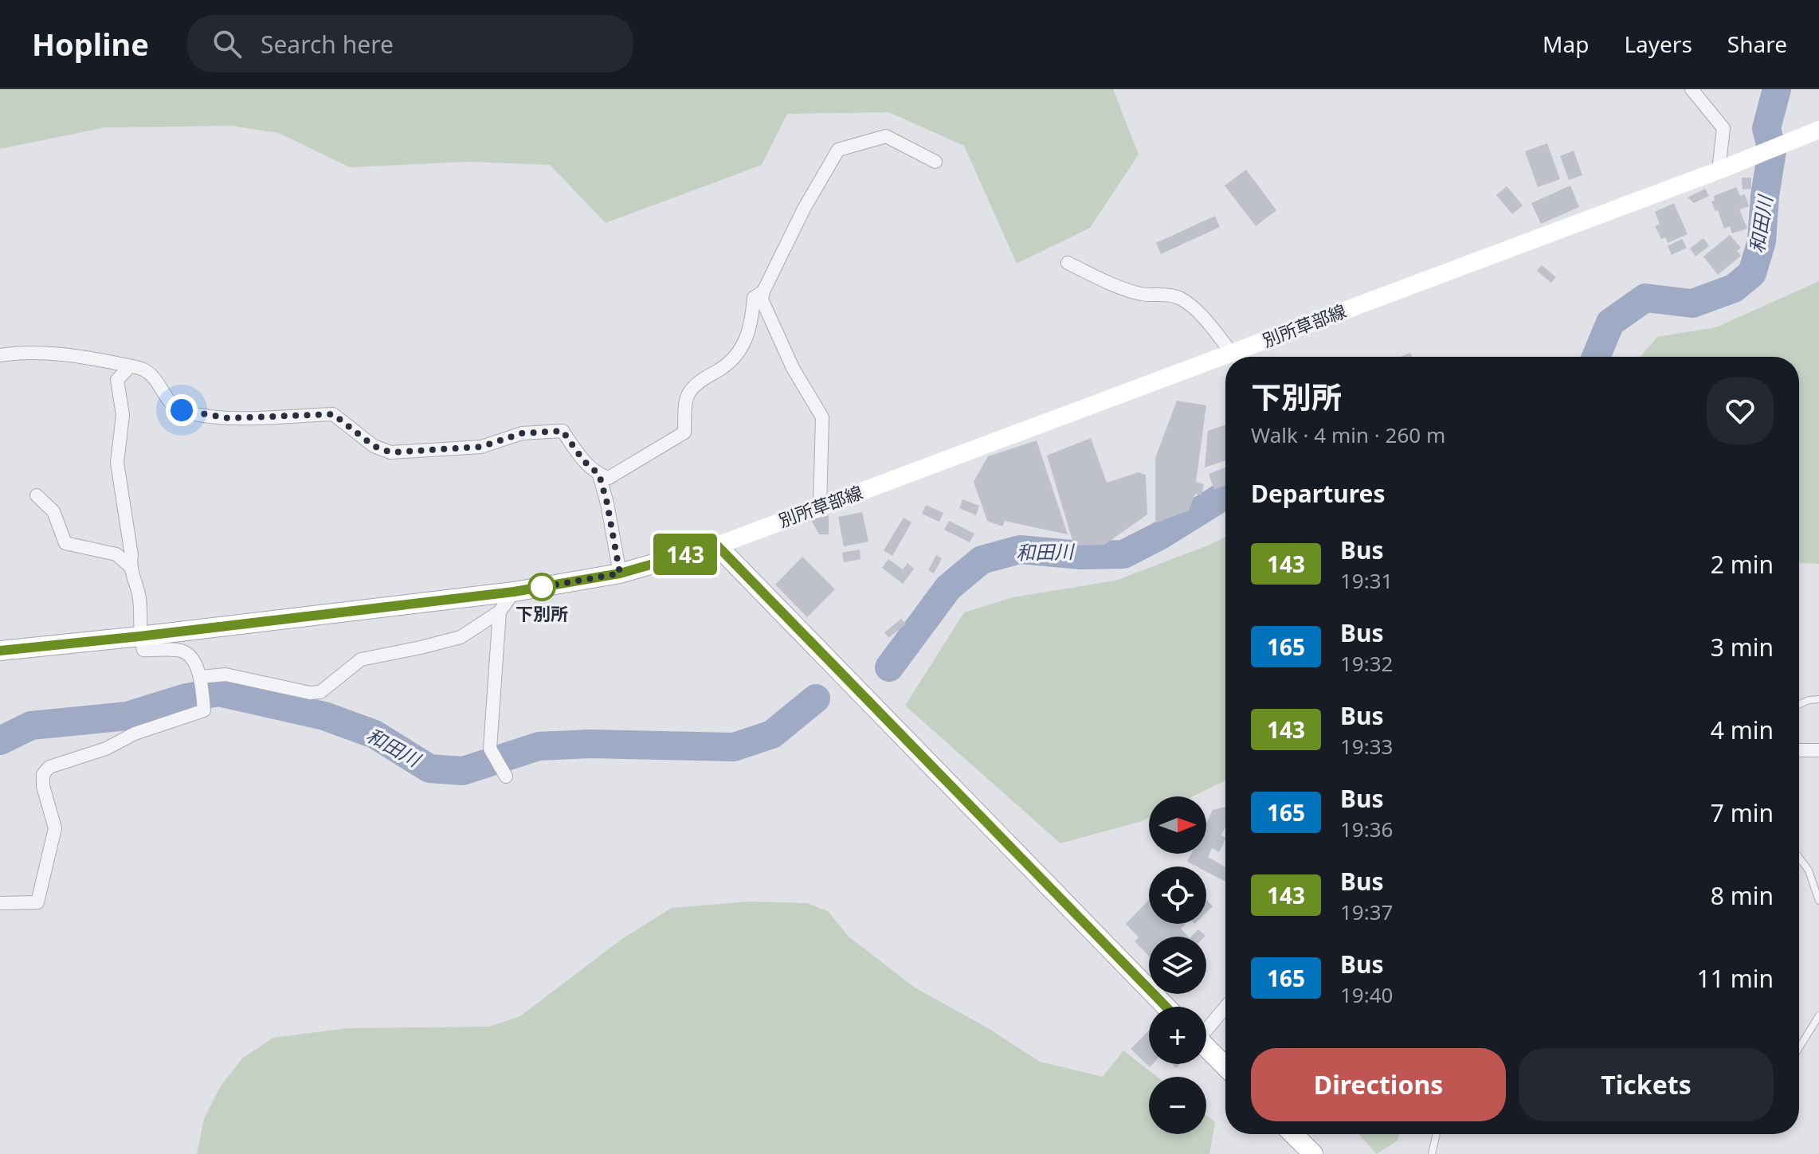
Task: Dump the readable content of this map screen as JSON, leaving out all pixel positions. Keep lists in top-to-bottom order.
{
  "streets": {
    "main road": ["別所草部線"]
  },
  "water": ["和田川"],
  "places": ["下別所"],
  "lines": ["bus line 143"],
  "north": "right",
  "page": {
    "header": "Hopline",
    "search": "Search here",
    "nav": ["Map", "Layers", "Share"],
    "on_map": "143",
    "heading": [
      ["下別所", "Walk · 4 min · 260 m"],
      "Departures"
    ],
    "list": [
      {
        "mark": "143",
        "name": "Bus",
        "note": "19:31",
        "value": "2 min"
      },
      {
        "mark": "165",
        "name": "Bus",
        "note": "19:32",
        "value": "3 min"
      },
      {
        "mark": "143",
        "name": "Bus",
        "note": "19:33",
        "value": "4 min"
      },
      {
        "mark": "165",
        "name": "Bus",
        "note": "19:36",
        "value": "7 min"
      },
      {
        "mark": "143",
        "name": "Bus",
        "note": "19:37",
        "value": "8 min"
      },
      {
        "mark": "165",
        "name": "Bus",
        "note": "19:40",
        "value": "11 min"
      }
    ],
    "map_buttons": ["+", "−"],
    "buttons": ["Directions", "Tickets"]
  }
}
